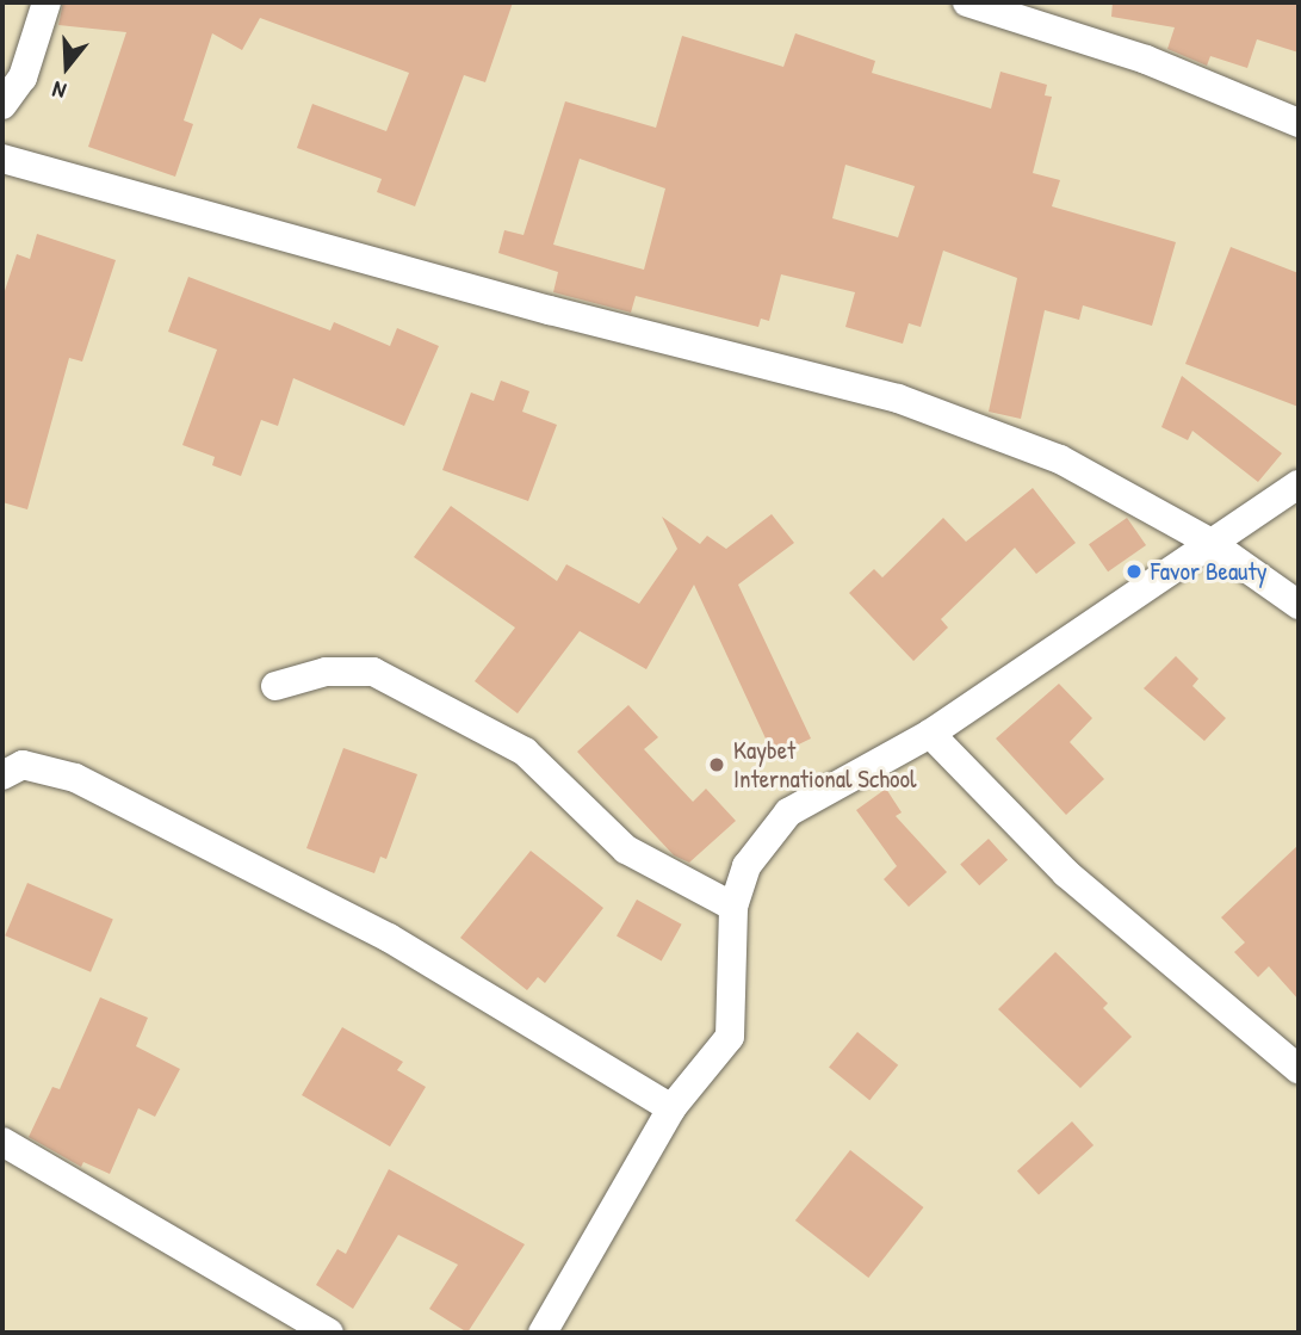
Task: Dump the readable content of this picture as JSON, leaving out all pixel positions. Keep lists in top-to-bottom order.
{
  "places": ["Favor Beauty", "Kaybet International School"],
  "north": "bottom"
}
